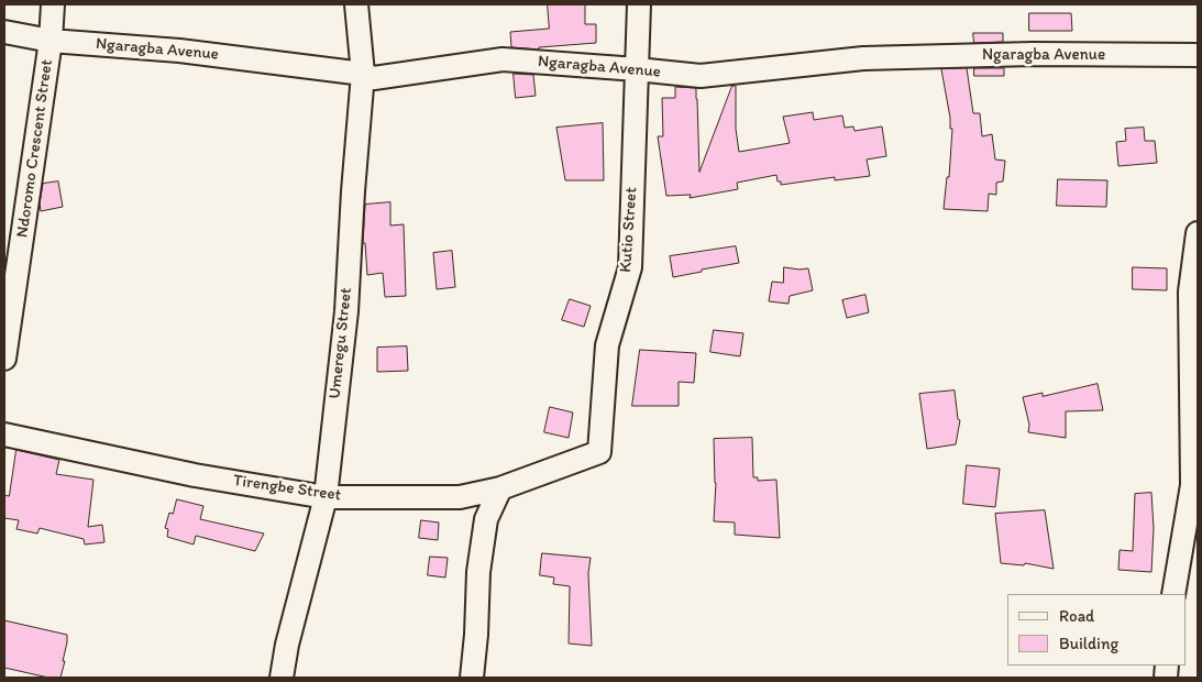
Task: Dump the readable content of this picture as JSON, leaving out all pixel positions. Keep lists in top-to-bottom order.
{
  "streets": {
    "street": [
      "Ngaragba Avenue",
      "Ndoromo Crescent Street",
      "Kutio Street",
      "Umeregu Street",
      "Tirengbe Street"
    ]
  },
  "crossings": [
    ["Ngaragba Avenue", "Ndoromo Crescent Street"],
    ["Ngaragba Avenue", "Kutio Street"],
    ["Ngaragba Avenue", "Umeregu Street"],
    ["Kutio Street", "Tirengbe Street"],
    ["Umeregu Street", "Tirengbe Street"]
  ],
  "legend": ["Road", "Building"]
}
